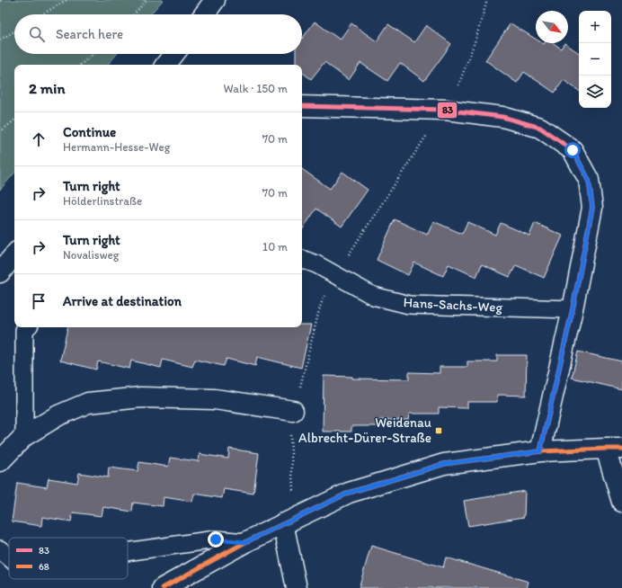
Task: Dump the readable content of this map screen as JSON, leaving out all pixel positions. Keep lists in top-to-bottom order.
{
  "streets": {
    "lane": ["Hans-Sachs-Weg"]
  },
  "places": {
    "transit": ["Weidenau Albrecht-Dürer-Straße"]
  },
  "lines": ["transit line 83", "transit line 68"],
  "legend": ["83", "68"],
  "north": "bottom right",
  "page": {
    "map_buttons": ["+", "−"],
    "search": "Search here",
    "heading": ["2 min", "Walk · 150 m"],
    "list": [
      ["Continue", "Hermann-Hesse-Weg", "70 m"],
      ["Turn right", "Hölderlinstraße", "70 m"],
      ["Turn right", "Novalisweg", "10 m"],
      "Arrive at destination"
    ]
  }
}
